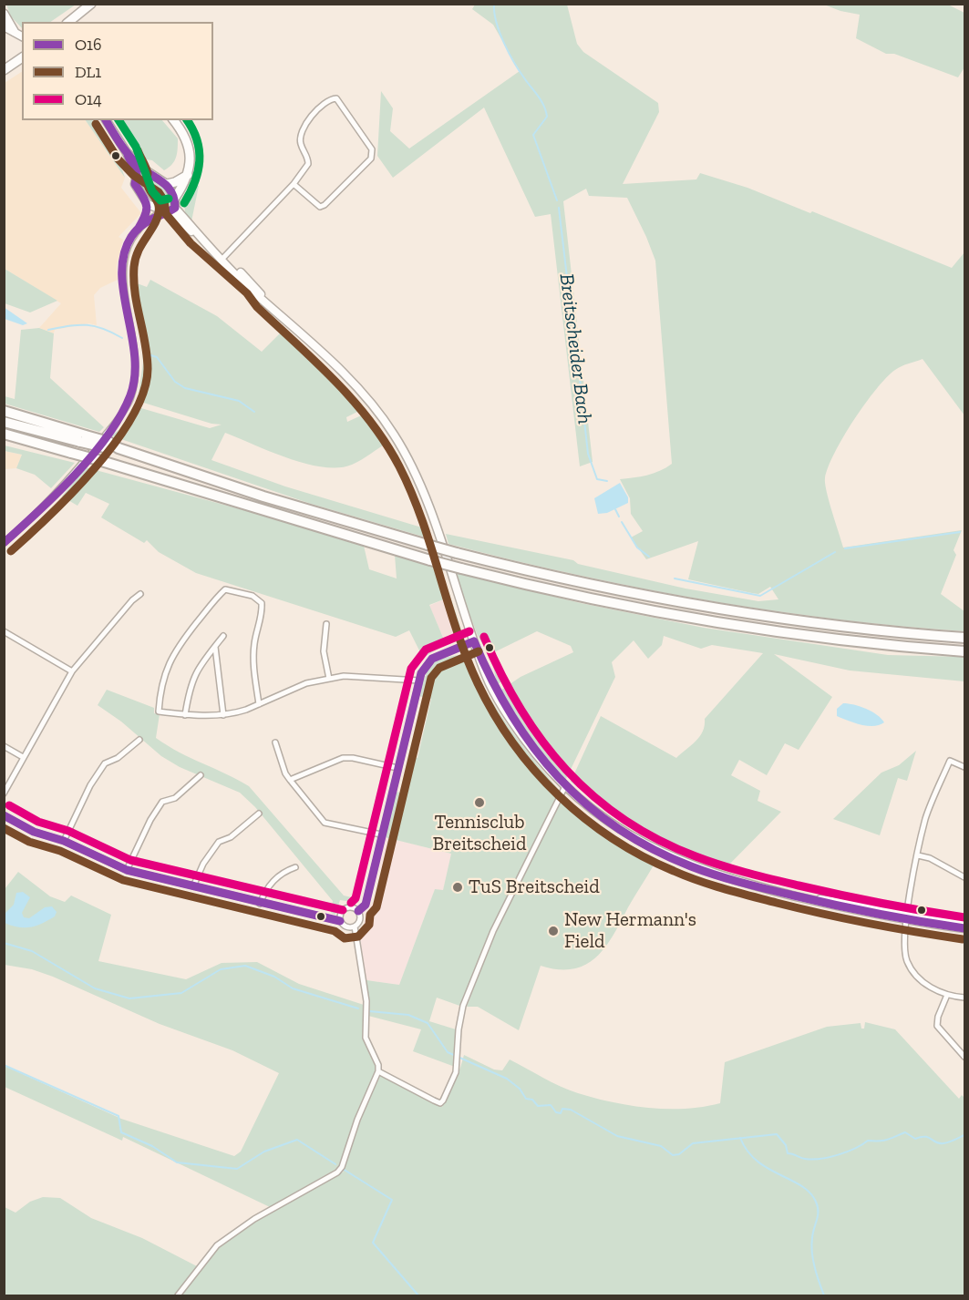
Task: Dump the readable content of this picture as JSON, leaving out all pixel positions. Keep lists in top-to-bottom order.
{
  "water": ["Breitscheider Bach"],
  "places": ["Tennisclub Breitscheid", "TuS Breitscheid", "New Hermann's Field"],
  "lines": ["transit line O16", "transit line DL1", "transit line O14"],
  "legend": ["O16", "DL1", "O14"]
}
